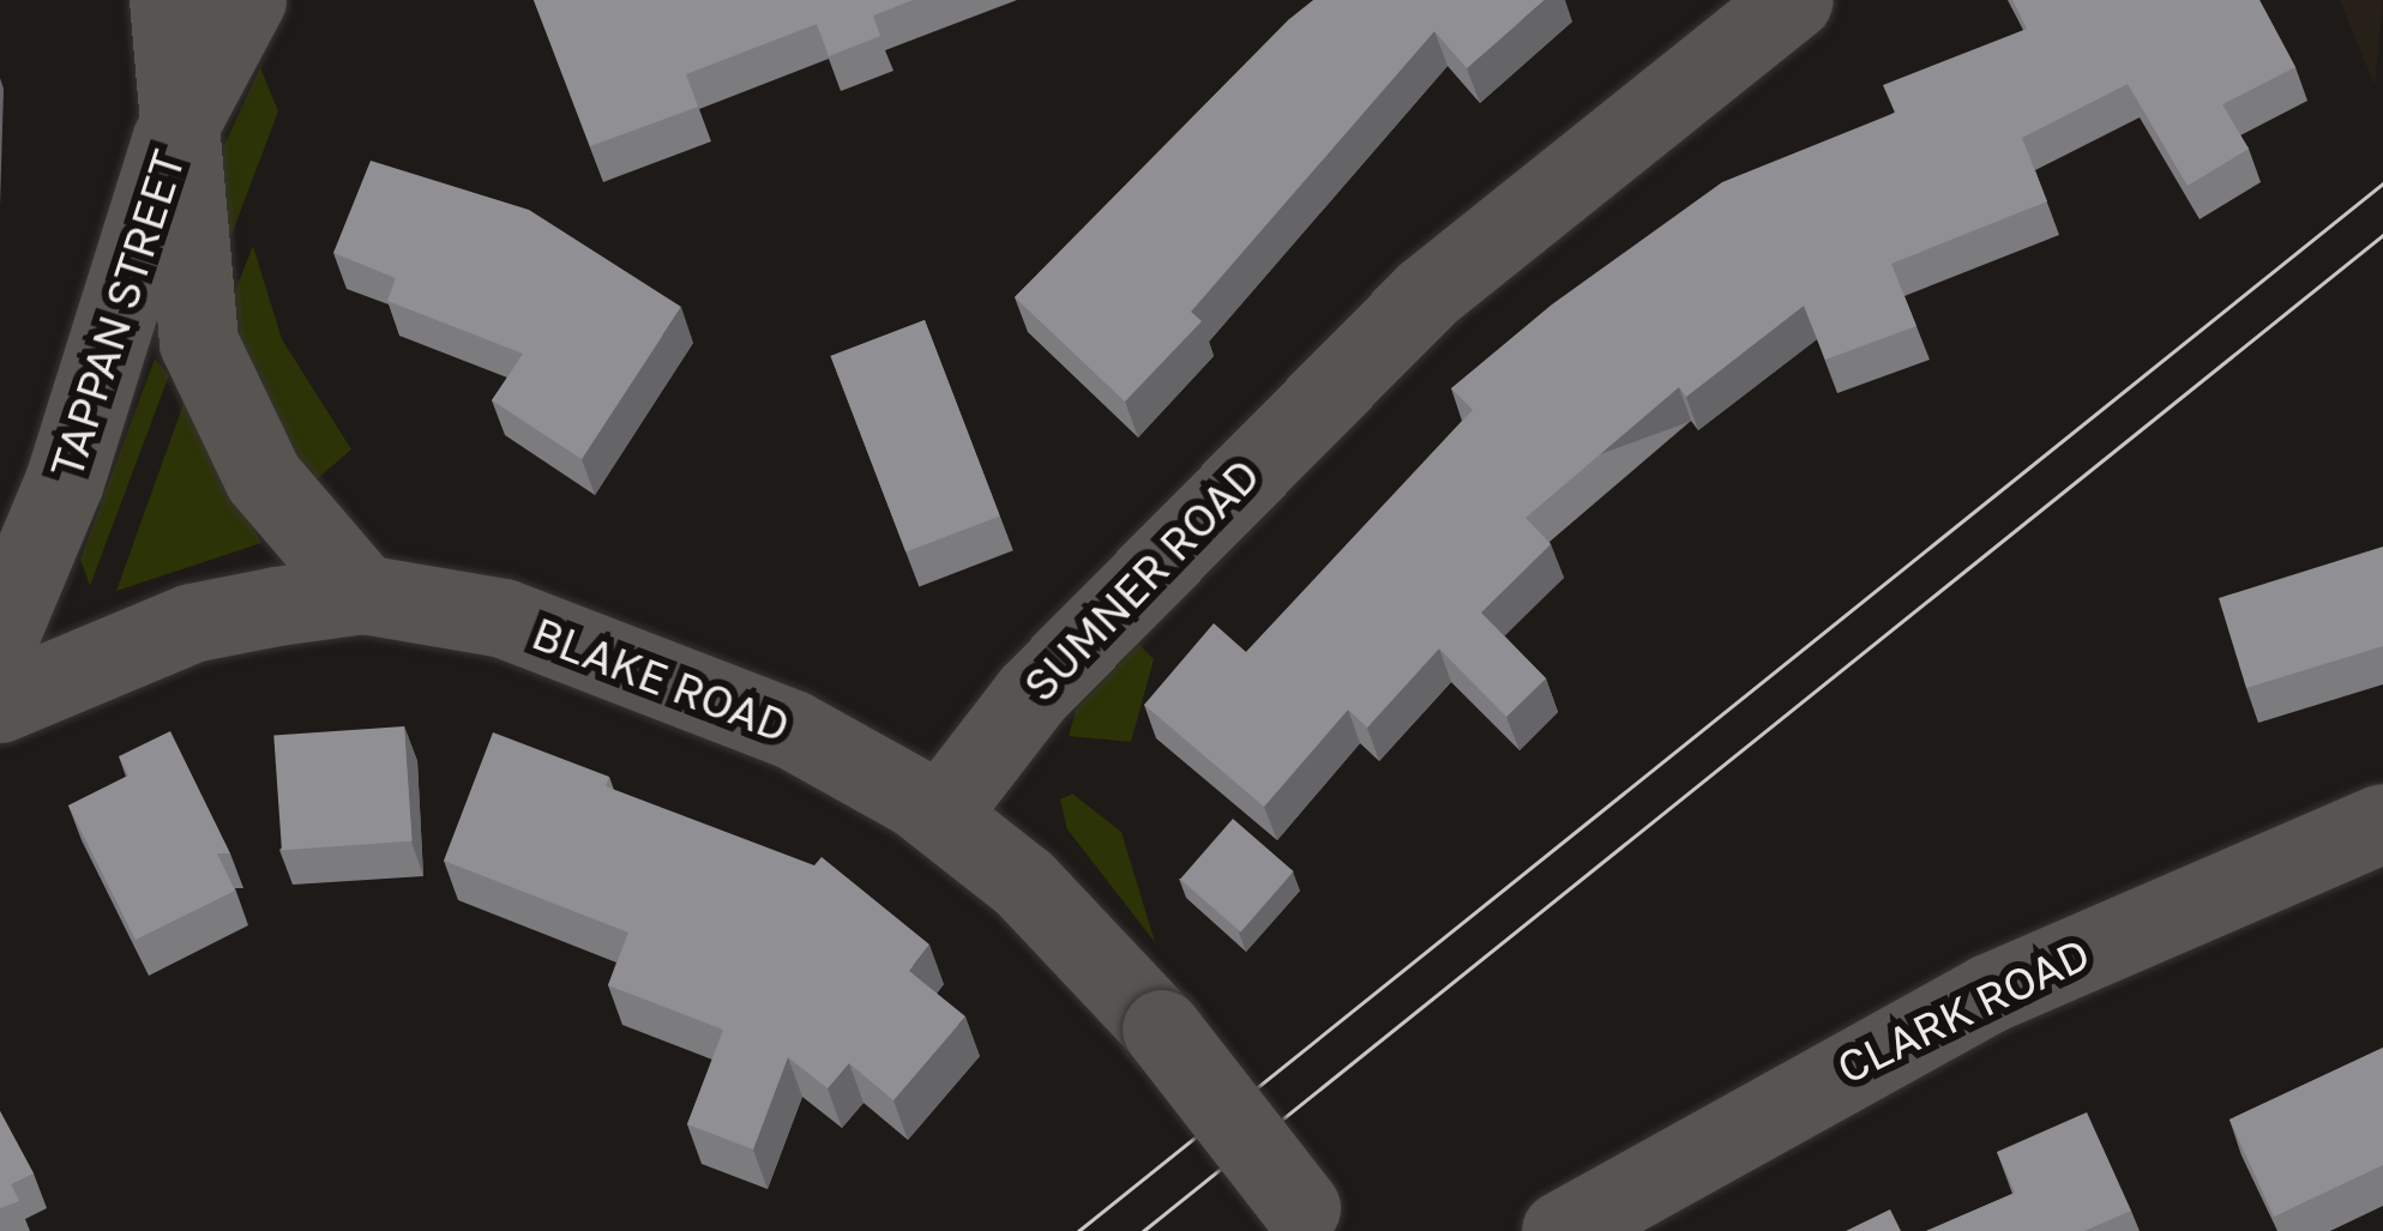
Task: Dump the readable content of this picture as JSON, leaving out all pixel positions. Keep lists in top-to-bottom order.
{
  "streets": {
    "street": [
      "TAPPAN STREET",
      "SUMNER ROAD",
      "BLAKE ROAD",
      "CLARK ROAD"
    ]
  },
  "crossings": [
    ["SUMNER ROAD", "BLAKE ROAD"]
  ]
}
